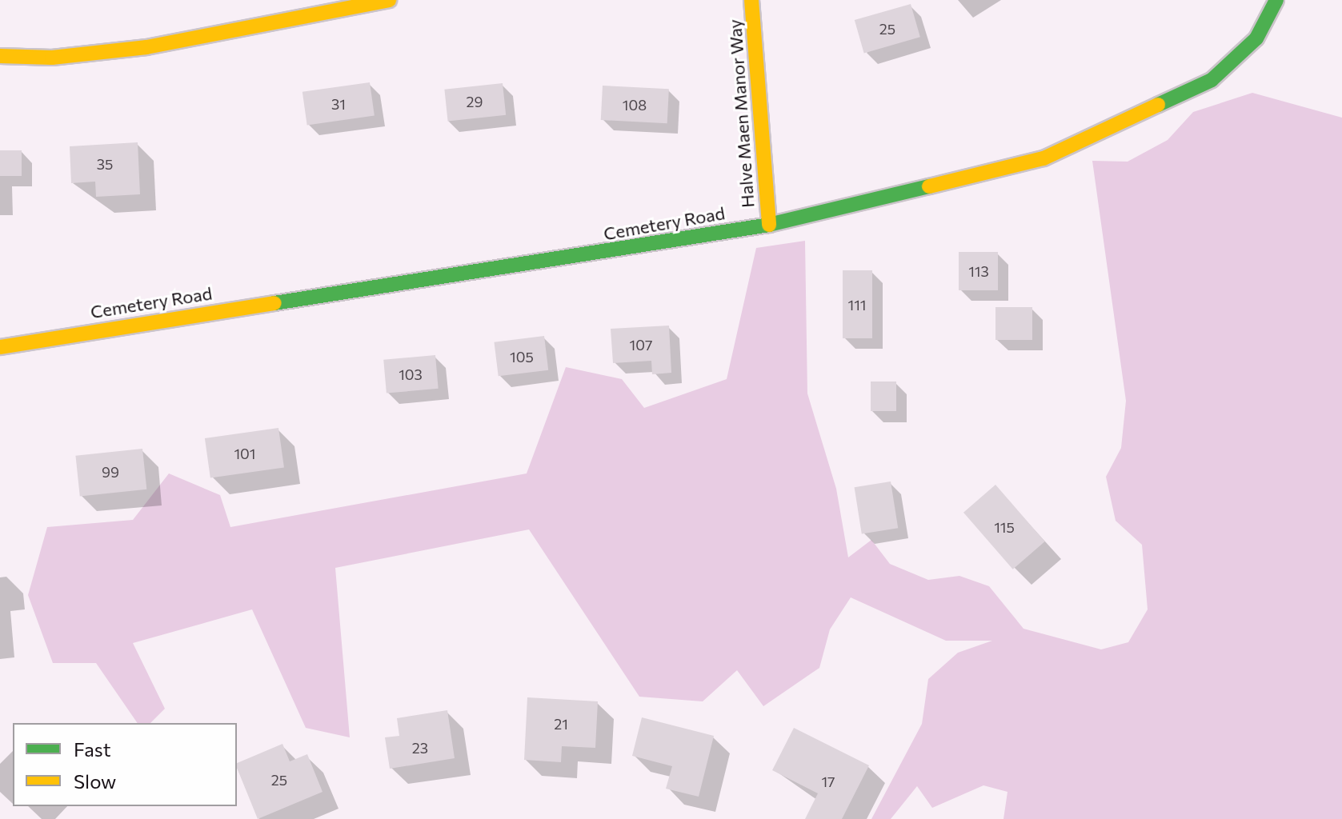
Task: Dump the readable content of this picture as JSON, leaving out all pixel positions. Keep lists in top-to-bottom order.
{
  "streets": {
    "street": ["Halve Maen Manor Way", "Cemetery Road"]
  },
  "crossings": [
    ["Halve Maen Manor Way", "Cemetery Road"]
  ],
  "house_numbers": [
    "25",
    "29",
    "31",
    "108",
    "35",
    "113",
    "111",
    "107",
    "105",
    "103",
    "101",
    "99",
    "115",
    "21",
    "23",
    "25",
    "17"
  ],
  "legend": ["Fast", "Slow"]
}
